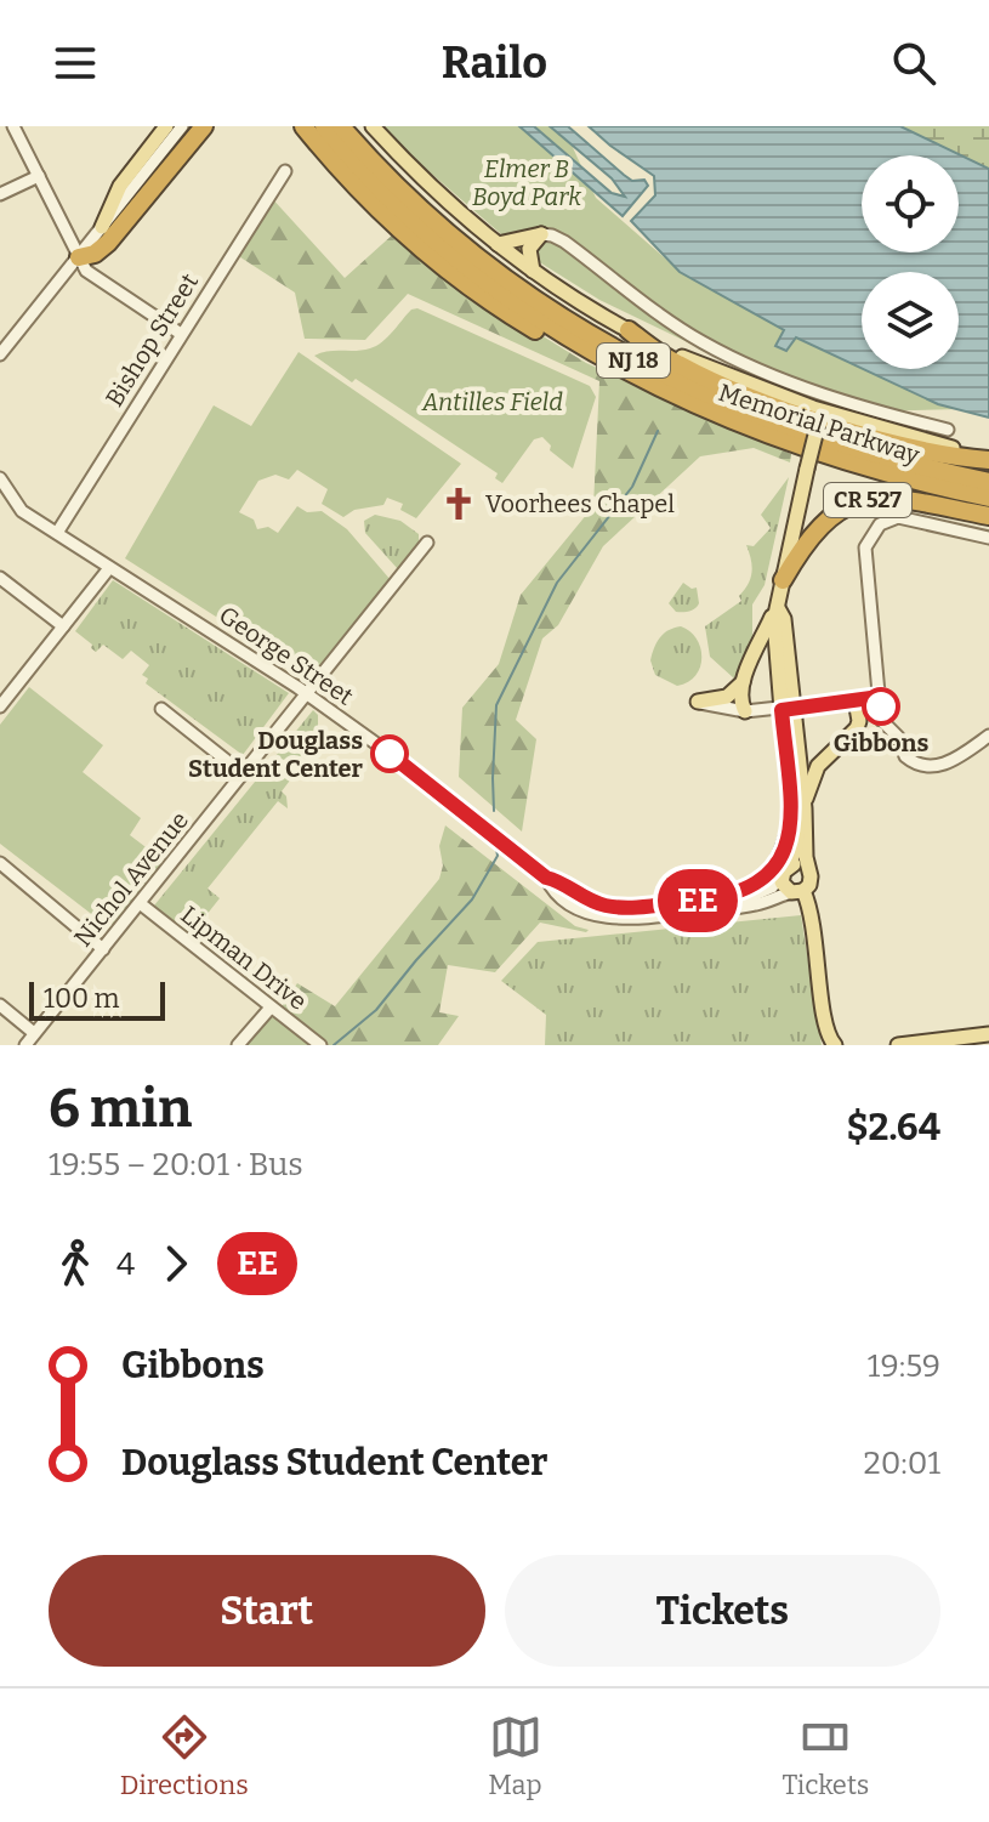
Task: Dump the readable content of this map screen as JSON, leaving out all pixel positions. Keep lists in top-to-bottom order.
{
  "streets": {
    "highway": ["NJ 18", "Memorial Parkway", "CR 527"],
    "street": [
      "Bishop Street",
      "George Street",
      "Nichol Avenue",
      "Lipman Drive"
    ]
  },
  "crossings": [
    ["Bishop Street", "George Street"],
    ["George Street", "Nichol Avenue"],
    ["Nichol Avenue", "Lipman Drive"]
  ],
  "parks": ["Elmer B Boyd Park", "Antilles Field"],
  "places": {
    "church": ["Voorhees Chapel"],
    "other": ["Gibbons", "Douglass Student Center"]
  },
  "lines": ["bus line EE"],
  "scale_bar": "100 m",
  "page": {
    "header": "Railo",
    "on_map": "EE",
    "scale": "100 m",
    "heading": ["6 min", "19:55 – 20:01 · Bus", "$2.64"],
    "legs": ["4", "EE"],
    "list": [
      {
        "name": "Gibbons",
        "value": "19:59"
      },
      {
        "name": "Douglass Student Center",
        "value": "20:01"
      }
    ],
    "buttons": ["Start", "Tickets"],
    "tabs": ["Directions", "Map", "Tickets"]
  }
}
